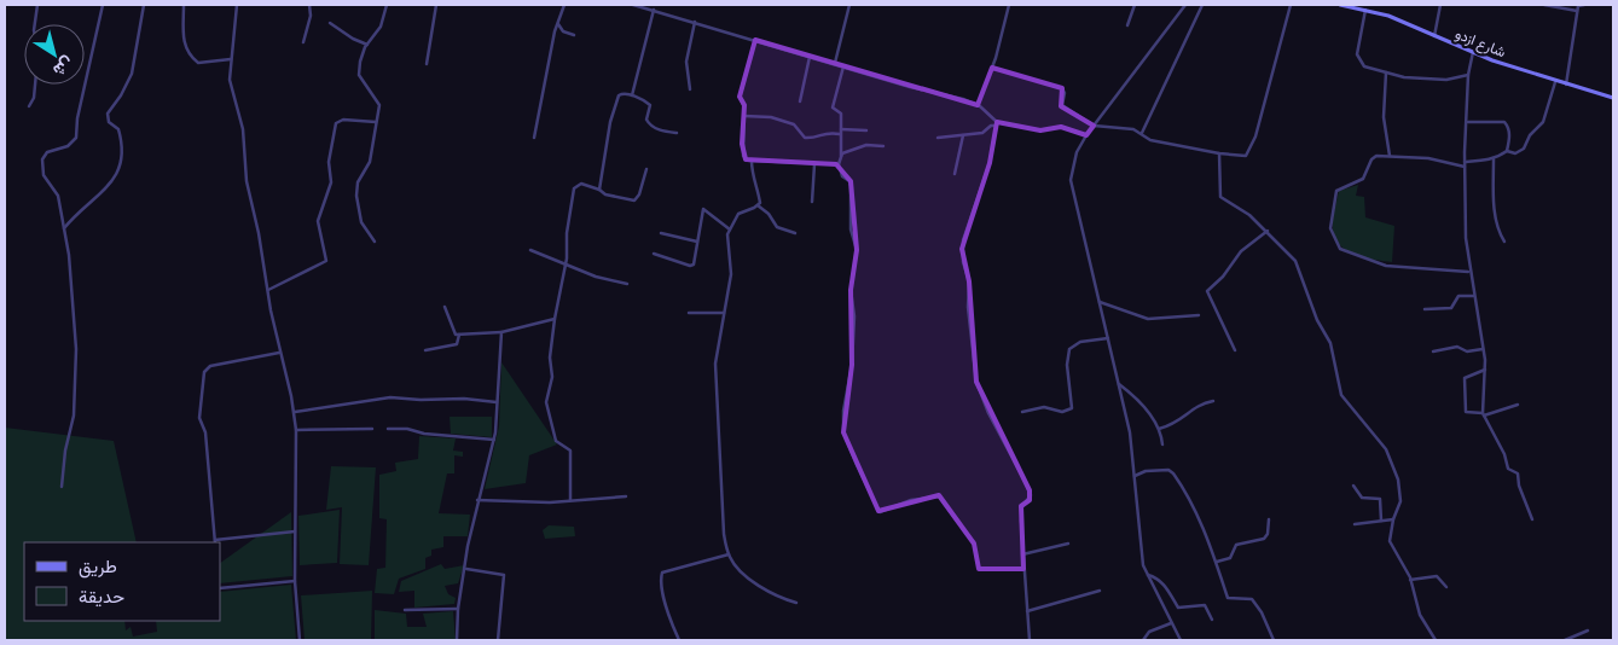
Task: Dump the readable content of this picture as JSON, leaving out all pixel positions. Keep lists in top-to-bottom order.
{
  "streets": {
    "street": ["شارع ازدو"]
  },
  "legend": ["طريق", "حديقة"],
  "north": "bottom right"
}
